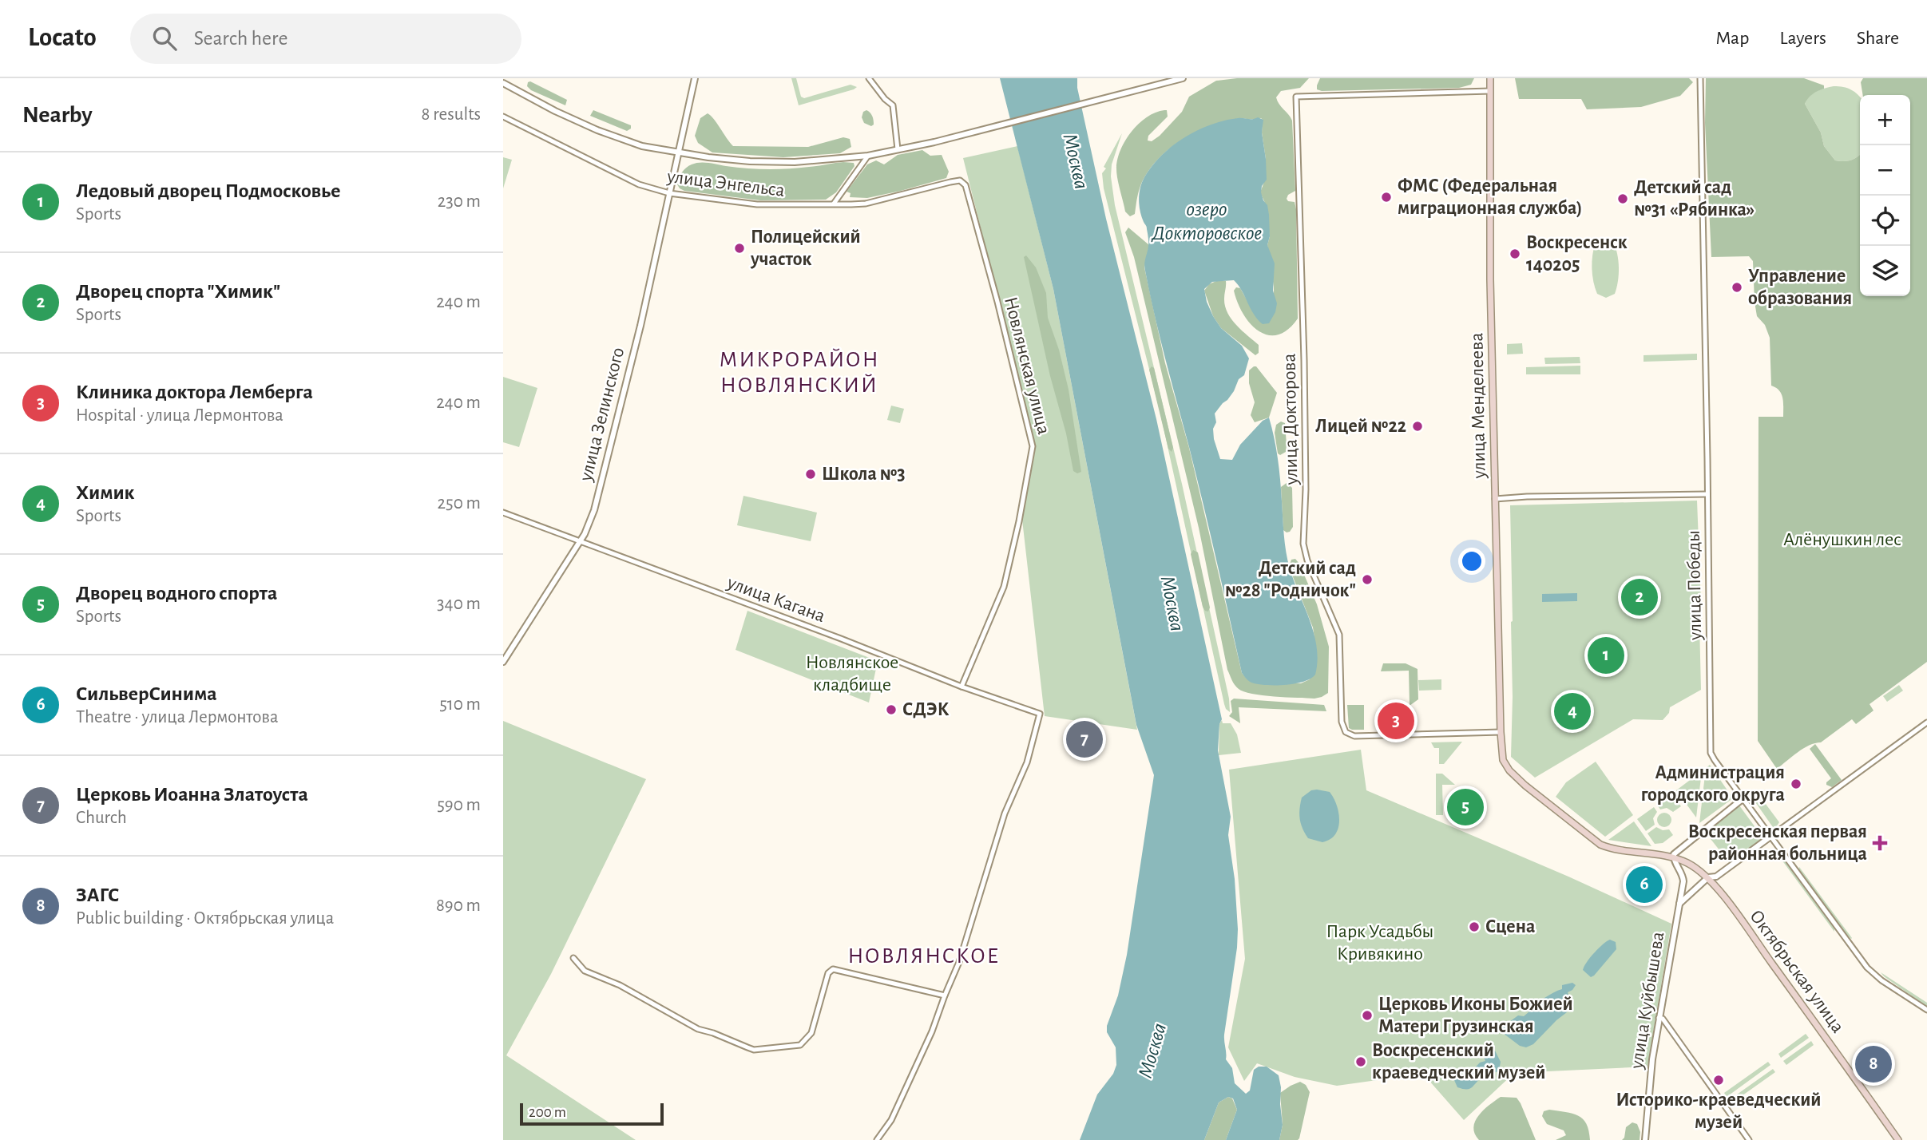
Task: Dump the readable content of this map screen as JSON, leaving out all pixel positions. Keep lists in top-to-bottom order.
{
  "streets": {
    "main road": ["улица Менделеева", "Октябрьская улица"],
    "street": [
      "улица Энгельса",
      "Новлянская улица",
      "улица Зелинского",
      "улица Докторова",
      "улица Победы",
      "улица Кагана",
      "улица Куйбышева"
    ]
  },
  "crossings": [
    ["улица Энгельса", "Новлянская улица"],
    ["улица Энгельса", "улица Зелинского"],
    ["Новлянская улица", "улица Кагана"],
    ["улица Менделеева", "улица Докторова"],
    ["улица Менделеева", "Октябрьская улица"],
    ["улица Менделеева", "улица Куйбышева"],
    ["улица Зелинского", "улица Кагана"]
  ],
  "districts": ["МИКРОРАЙОН НОВЛЯНСКИЙ", "НОВЛЯНСКОЕ"],
  "water": ["Москва", "озеро Докторовское"],
  "parks": ["Алёнушкин лес", "Новлянское кладбище", "Парк Усадьбы Кривякино"],
  "places": {
    "other": [
      "ФМС (Федеральная миграционная служба)",
      "Детский сад №31 «Рябинка»",
      "Полицейский участок",
      "Воскресенск 140205",
      "Управление образования",
      "Лицей №22",
      "Школа №3",
      "Детский сад №28 \"Родничок\"",
      "СДЭК",
      "Администрация городского округа",
      "Сцена",
      "Церковь Иконы Божией Матери Грузинская",
      "Воскресенский краеведческий музей",
      "Историко-краеведческий музей"
    ],
    "health": ["Воскресенская первая районная больница"]
  },
  "scale_bar": "200 m",
  "page": {
    "header": "Locato",
    "search": "Search here",
    "nav": ["Map", "Layers", "Share"],
    "heading": ["Nearby", "8 results"],
    "map_buttons": ["+", "−"],
    "list": [
      {
        "mark": "1",
        "name": "Ледовый дворец Подмосковье",
        "note": "Sports",
        "value": "230 m"
      },
      {
        "mark": "2",
        "name": "Дворец спорта \"Химик\"",
        "note": "Sports",
        "value": "240 m"
      },
      {
        "mark": "3",
        "name": "Клиника доктора Лемберга",
        "note": "Hospital · улица Лермонтова",
        "value": "240 m"
      },
      {
        "mark": "4",
        "name": "Химик",
        "note": "Sports",
        "value": "250 m"
      },
      {
        "mark": "5",
        "name": "Дворец водного спорта",
        "note": "Sports",
        "value": "340 m"
      },
      {
        "mark": "6",
        "name": "СильверСинима",
        "note": "Theatre · улица Лермонтова",
        "value": "510 m"
      },
      {
        "mark": "7",
        "name": "Церковь Иоанна Златоуста",
        "note": "Church",
        "value": "590 m"
      },
      {
        "mark": "8",
        "name": "ЗАГС",
        "note": "Public building · Октябрьская улица",
        "value": "890 m"
      }
    ],
    "pins": [
      "2",
      "1",
      "4",
      "3",
      "7",
      "5",
      "6",
      "8"
    ],
    "scale": "200 m"
  }
}
